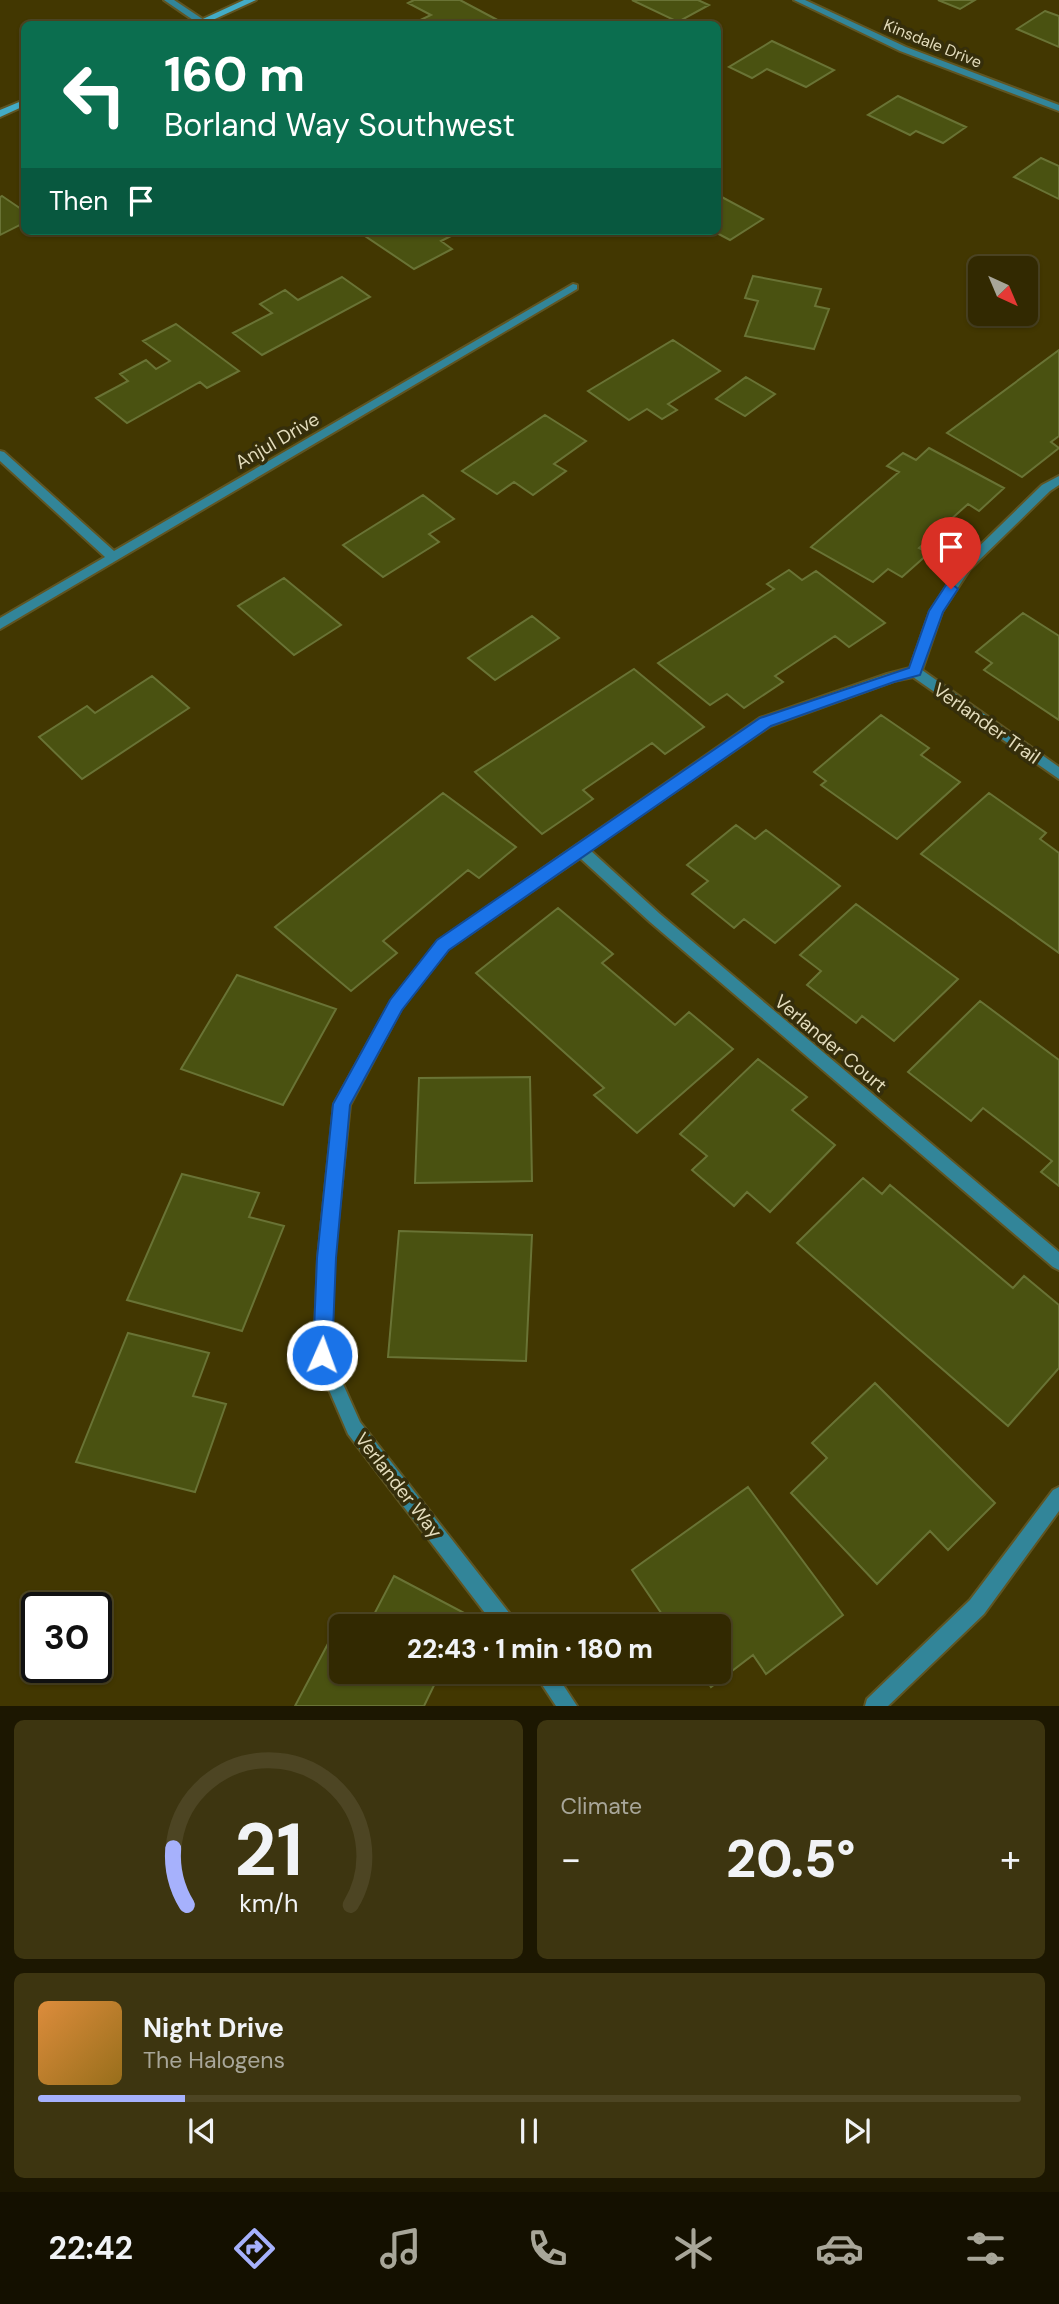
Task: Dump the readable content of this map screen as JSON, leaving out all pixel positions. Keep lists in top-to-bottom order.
{
  "streets": {
    "street": [
      "Kinsdale Drive",
      "Anjul Drive",
      "Verlander Trail",
      "Verlander Court",
      "Verlander Way"
    ]
  },
  "crossings": [
    ["Verlander Trail", "Verlander Way"],
    ["Verlander Court", "Verlander Way"]
  ],
  "north": "bottom right",
  "page": {
    "turn": ["160 m", "Borland Way Southwest"],
    "then": "Then",
    "limit": "30",
    "trip": "22:43 · 1 min · 180 m",
    "tile": "Climate",
    "heat": ["−", "20.5°", "+"],
    "song": ["Night Drive", "The Halogens"],
    "tabs": "22:42",
    "gauge": ["21", "km/h"]
  }
}
